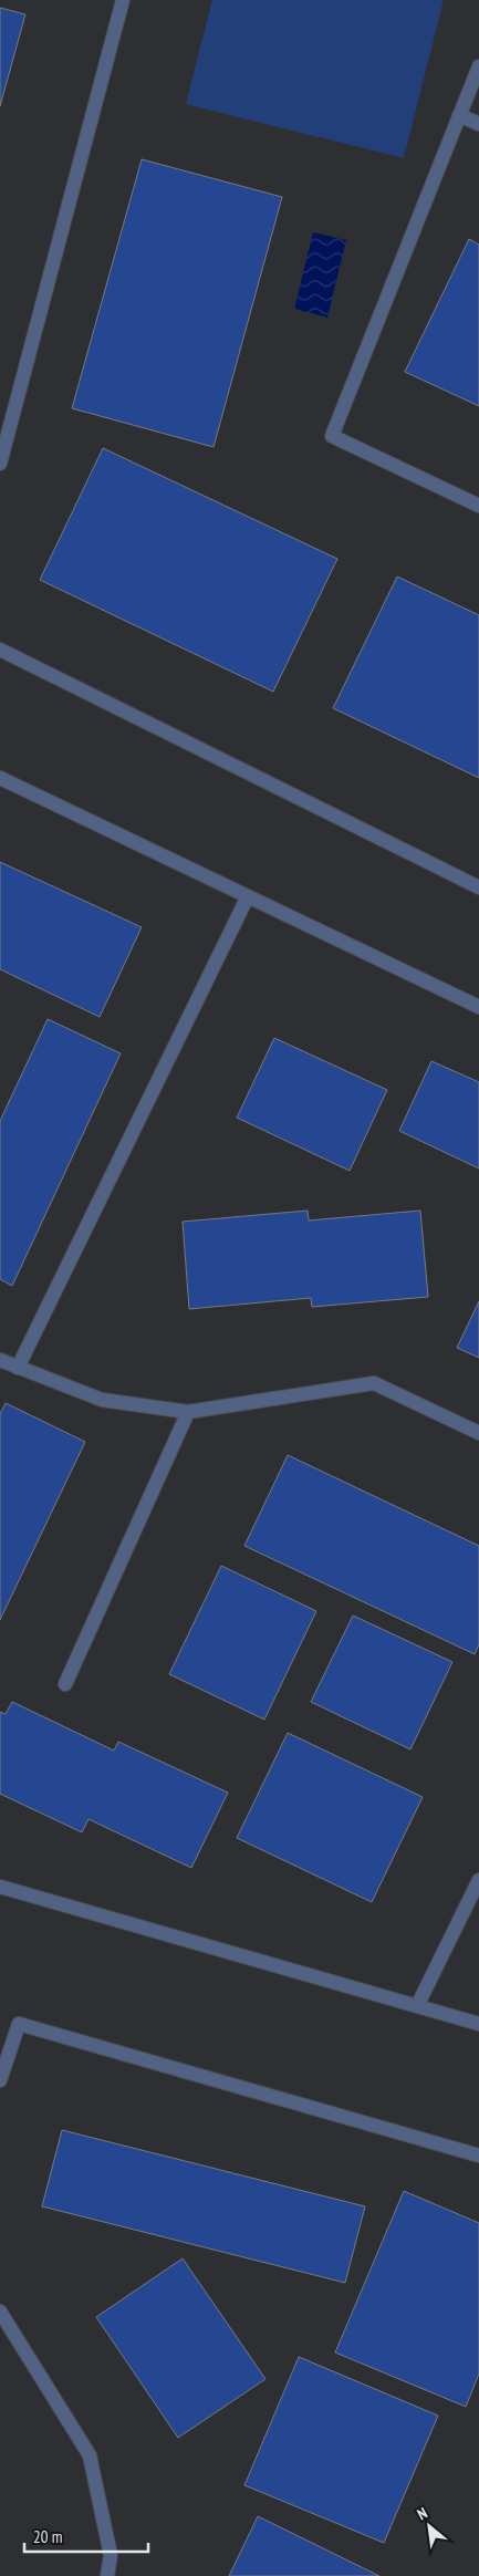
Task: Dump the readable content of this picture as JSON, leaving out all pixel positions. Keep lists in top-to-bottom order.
{
  "scale_bar": "20 m",
  "north": "top left"
}
